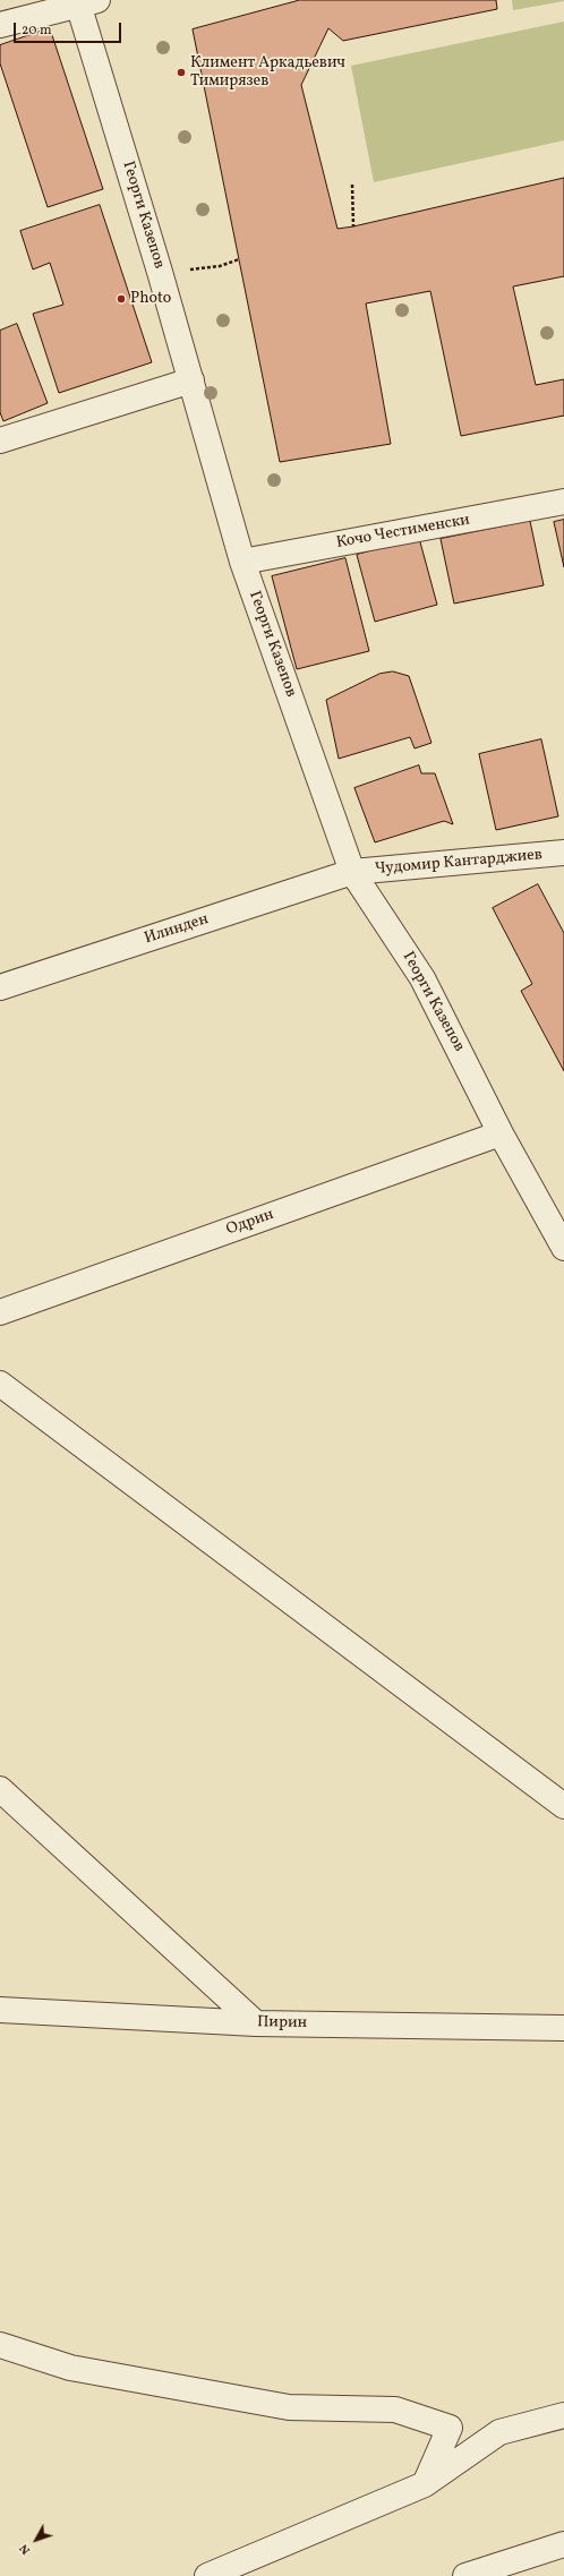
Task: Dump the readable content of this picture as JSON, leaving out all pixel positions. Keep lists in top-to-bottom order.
{
  "streets": {
    "street": [
      "Георги Казепов",
      "Кочо Честименски",
      "Чудомир Кантарджиев",
      "Илинден",
      "Одрин",
      "Пирин"
    ]
  },
  "crossings": [
    ["Георги Казепов", "Кочо Честименски"],
    ["Георги Казепов", "Чудомир Кантарджиев"],
    ["Георги Казепов", "Илинден"],
    ["Георги Казепов", "Одрин"],
    ["Чудомир Кантарджиев", "Илинден"]
  ],
  "places": ["Климент Аркадьевич Тимирязев", "Photo"],
  "scale_bar": "20 m",
  "north": "bottom left"
}
